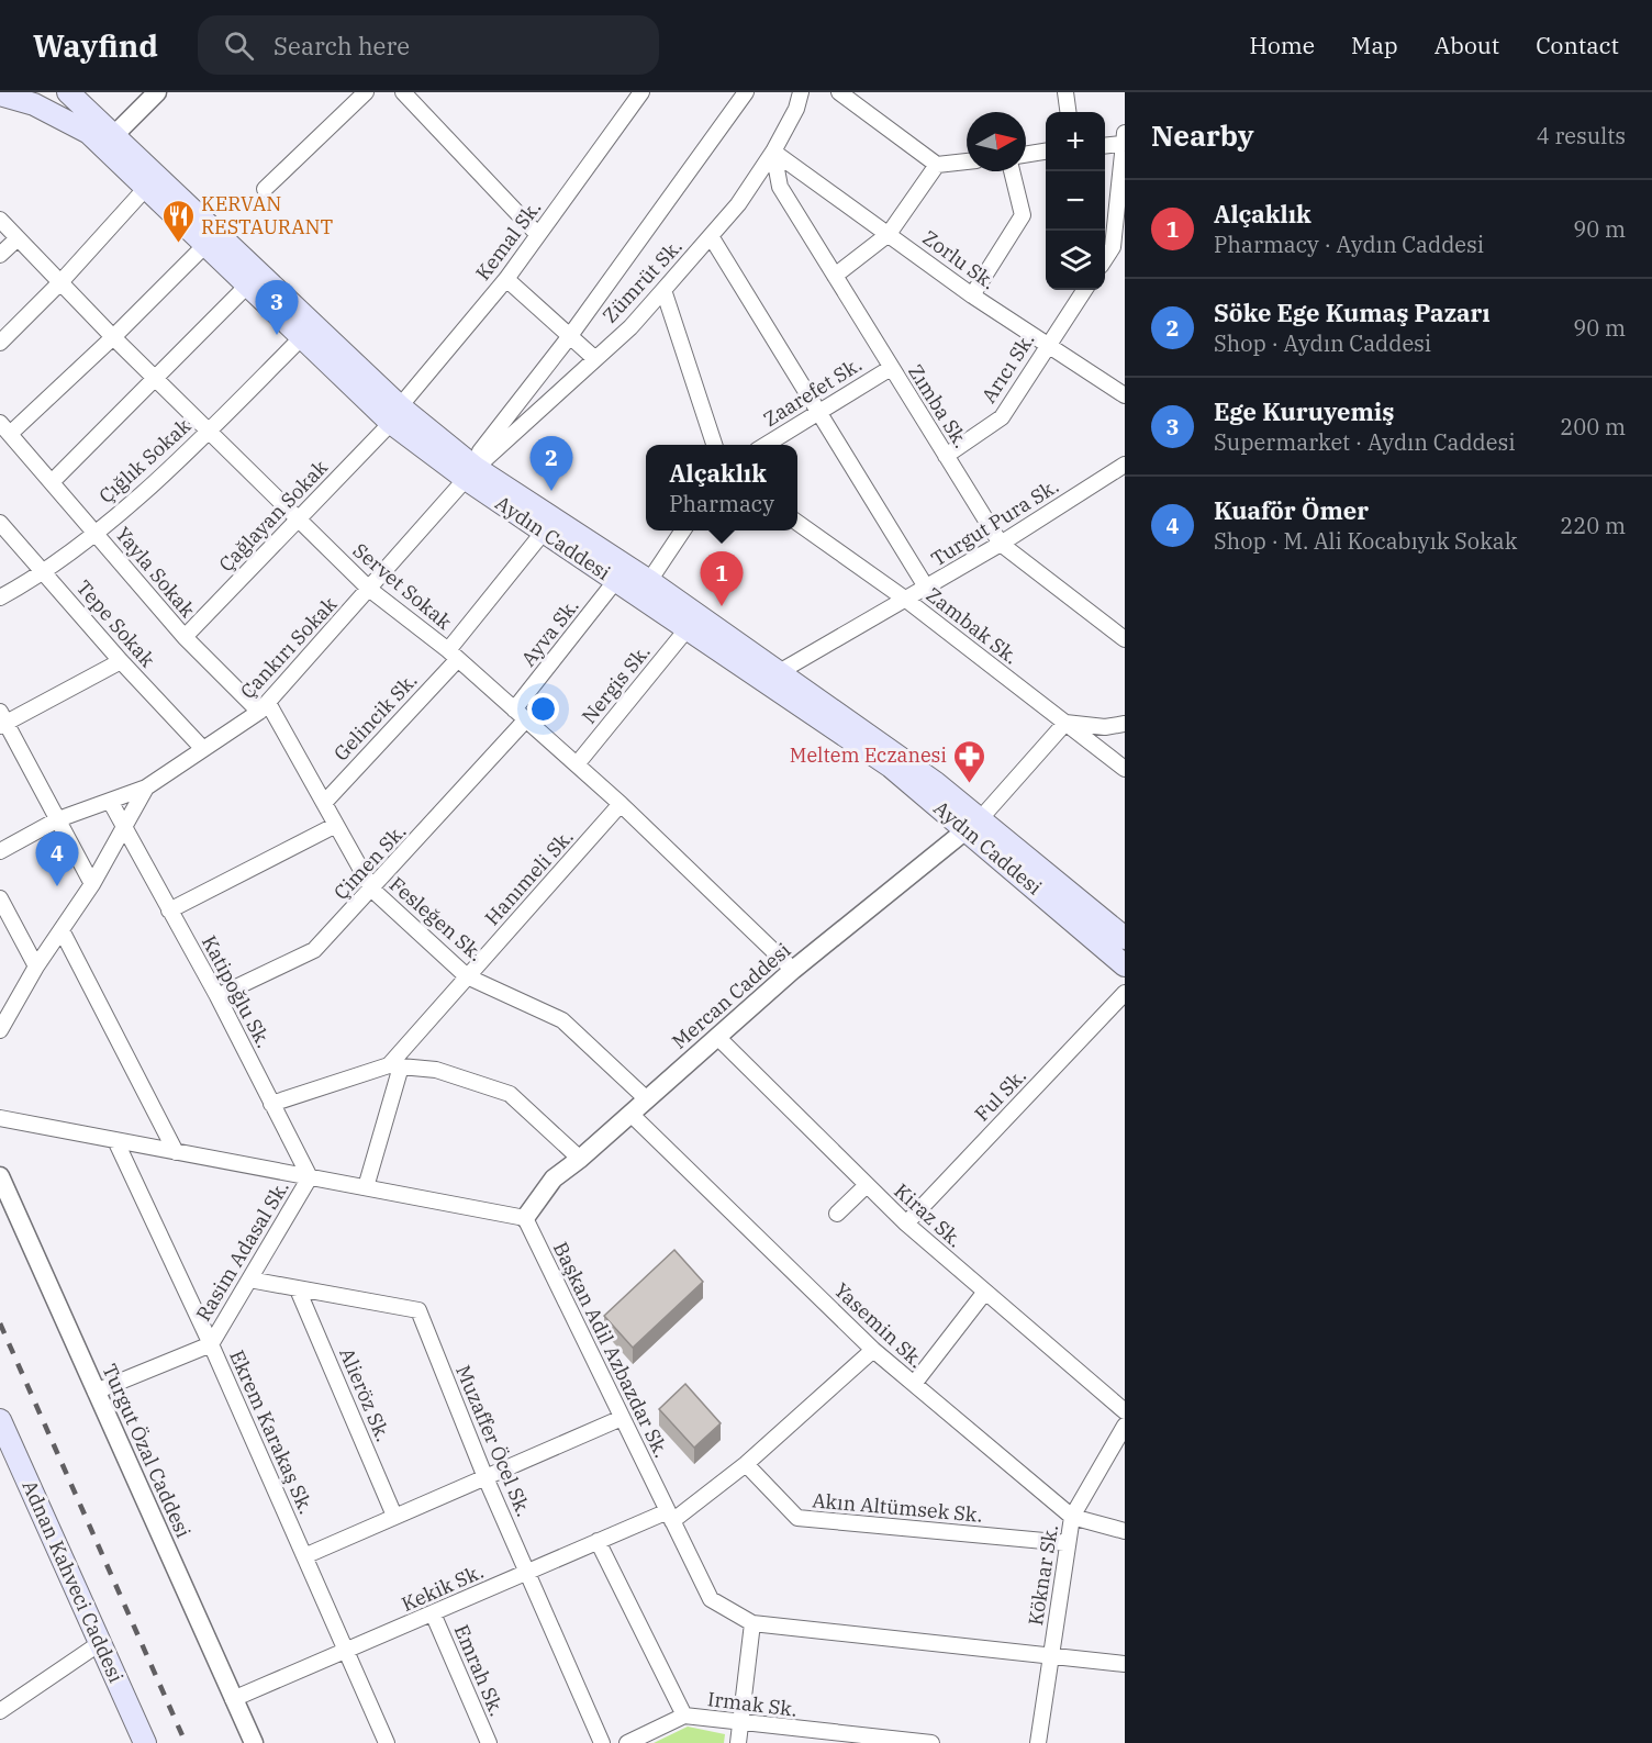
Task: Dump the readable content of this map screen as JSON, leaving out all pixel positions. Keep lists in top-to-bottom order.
{
  "streets": {
    "main road": ["Aydın Caddesi", "Adnan Kahveci Caddesi"],
    "street": [
      "Kemal Sk.",
      "Zorlu Sk.",
      "Zümrüt Sk.",
      "Arıcı Sk.",
      "Zaarefet Sk.",
      "Zımba Sk.",
      "Çığlık Sokak",
      "Çağlayan Sokak",
      "Turgut Pura Sk.",
      "Yayla Sokak",
      "Servet Sokak",
      "Tepe Sokak",
      "Zambak Sk.",
      "Ayva Sk.",
      "Çankırı Sokak",
      "Nergis Sk.",
      "Gelincik Sk.",
      "Çimen Sk.",
      "Hanımeli Sk.",
      "Fesleğen Sk.",
      "Katipoğlu Sk.",
      "Mercan Caddesi",
      "Ful Sk.",
      "Kiraz Sk.",
      "Rasim Adasal Sk.",
      "Yasemin Sk.",
      "Başkan Adil Azbazdar Sk.",
      "Alieröz Sk.",
      "Ekrem Karakaş Sk.",
      "Muzaffer Öcel Sk.",
      "Turgut Özal Caddesi",
      "Akın Altümsek Sk.",
      "Köknar Sk.",
      "Kekik Sk.",
      "Emrah Sk.",
      "Irmak Sk."
    ]
  },
  "crossings": [
    ["Kemal Sk.", "Çağlayan Sokak"],
    ["Kemal Sk.", "Aydın Caddesi"],
    ["Zorlu Sk.", "Zümrüt Sk."],
    ["Zorlu Sk.", "Arıcı Sk."],
    ["Zorlu Sk.", "Zımba Sk."],
    ["Zümrüt Sk.", "Zımba Sk."],
    ["Zümrüt Sk.", "Aydın Caddesi"],
    ["Zümrüt Sk.", "Çankırı Sokak"],
    ["Arıcı Sk.", "Zımba Sk."],
    ["Zaarefet Sk.", "Zımba Sk."],
    ["Zımba Sk.", "Turgut Pura Sk."],
    ["Çığlık Sokak", "Aydın Caddesi"],
    ["Çığlık Sokak", "Yayla Sokak"],
    ["Çığlık Sokak", "Servet Sokak"],
    ["Çığlık Sokak", "Tepe Sokak"],
    ["Çağlayan Sokak", "Aydın Caddesi"],
    ["Çağlayan Sokak", "Yayla Sokak"],
    ["Çağlayan Sokak", "Servet Sokak"],
    ["Turgut Pura Sk.", "Aydın Caddesi"],
    ["Turgut Pura Sk.", "Zambak Sk."],
    ["Aydın Caddesi", "Ayva Sk."],
    ["Aydın Caddesi", "Çankırı Sokak"],
    ["Aydın Caddesi", "Nergis Sk."],
    ["Aydın Caddesi", "Gelincik Sk."],
    ["Aydın Caddesi", "Mercan Caddesi"],
    ["Yayla Sokak", "Çankırı Sokak"],
    ["Yayla Sokak", "Fesleğen Sk."],
    ["Servet Sokak", "Ayva Sk."],
    ["Servet Sokak", "Çankırı Sokak"],
    ["Servet Sokak", "Nergis Sk."],
    ["Servet Sokak", "Gelincik Sk."],
    ["Servet Sokak", "Çimen Sk."],
    ["Servet Sokak", "Hanımeli Sk."],
    ["Servet Sokak", "Mercan Caddesi"],
    ["Tepe Sokak", "Çankırı Sokak"],
    ["Ayva Sk.", "Çimen Sk."],
    ["Çankırı Sokak", "Fesleğen Sk."],
    ["Çankırı Sokak", "Katipoğlu Sk."],
    ["Gelincik Sk.", "Fesleğen Sk."],
    ["Çimen Sk.", "Fesleğen Sk."],
    ["Çimen Sk.", "Katipoğlu Sk."],
    ["Hanımeli Sk.", "Fesleğen Sk."],
    ["Fesleğen Sk.", "Mercan Caddesi"],
    ["Katipoğlu Sk.", "Rasim Adasal Sk."],
    ["Mercan Caddesi", "Kiraz Sk."],
    ["Mercan Caddesi", "Yasemin Sk."],
    ["Mercan Caddesi", "Başkan Adil Azbazdar Sk."],
    ["Ful Sk.", "Kiraz Sk."],
    ["Rasim Adasal Sk.", "Ekrem Karakaş Sk."],
    ["Rasim Adasal Sk.", "Muzaffer Öcel Sk."],
    ["Yasemin Sk.", "Köknar Sk."],
    ["Yasemin Sk.", "Kekik Sk."],
    ["Başkan Adil Azbazdar Sk.", "Köknar Sk."],
    ["Başkan Adil Azbazdar Sk.", "Kekik Sk."],
    ["Alieröz Sk.", "Muzaffer Öcel Sk."],
    ["Ekrem Karakaş Sk.", "Kekik Sk."],
    ["Muzaffer Öcel Sk.", "Kekik Sk."],
    ["Turgut Özal Caddesi", "Kekik Sk."],
    ["Akın Altümsek Sk.", "Köknar Sk."],
    ["Akın Altümsek Sk.", "Kekik Sk."],
    ["Kekik Sk.", "Emrah Sk."],
    ["Kekik Sk.", "Irmak Sk."]
  ],
  "places": {
    "restaurant": ["KERVAN RESTAURANT"],
    "pharmacy": ["Meltem Eczanesi"]
  },
  "north": "right",
  "page": {
    "header": "Wayfind",
    "search": "Search here",
    "nav": [
      "Home",
      "Map",
      "About",
      "Contact"
    ],
    "heading": ["Nearby", "4 results"],
    "map_buttons": ["+", "−"],
    "list": [
      {
        "mark": "1",
        "name": "Alçaklık",
        "note": "Pharmacy · Aydın Caddesi",
        "value": "90 m"
      },
      {
        "mark": "2",
        "name": "Söke Ege Kumaş Pazarı",
        "note": "Shop · Aydın Caddesi",
        "value": "90 m"
      },
      {
        "mark": "3",
        "name": "Ege Kuruyemiş",
        "note": "Supermarket · Aydın Caddesi",
        "value": "200 m"
      },
      {
        "mark": "4",
        "name": "Kuaför Ömer",
        "note": "Shop · M. Ali Kocabıyık Sokak",
        "value": "220 m"
      }
    ],
    "pins": [
      "3",
      "2",
      "1",
      "4"
    ],
    "popup": ["Alçaklık", "Pharmacy"]
  }
}
